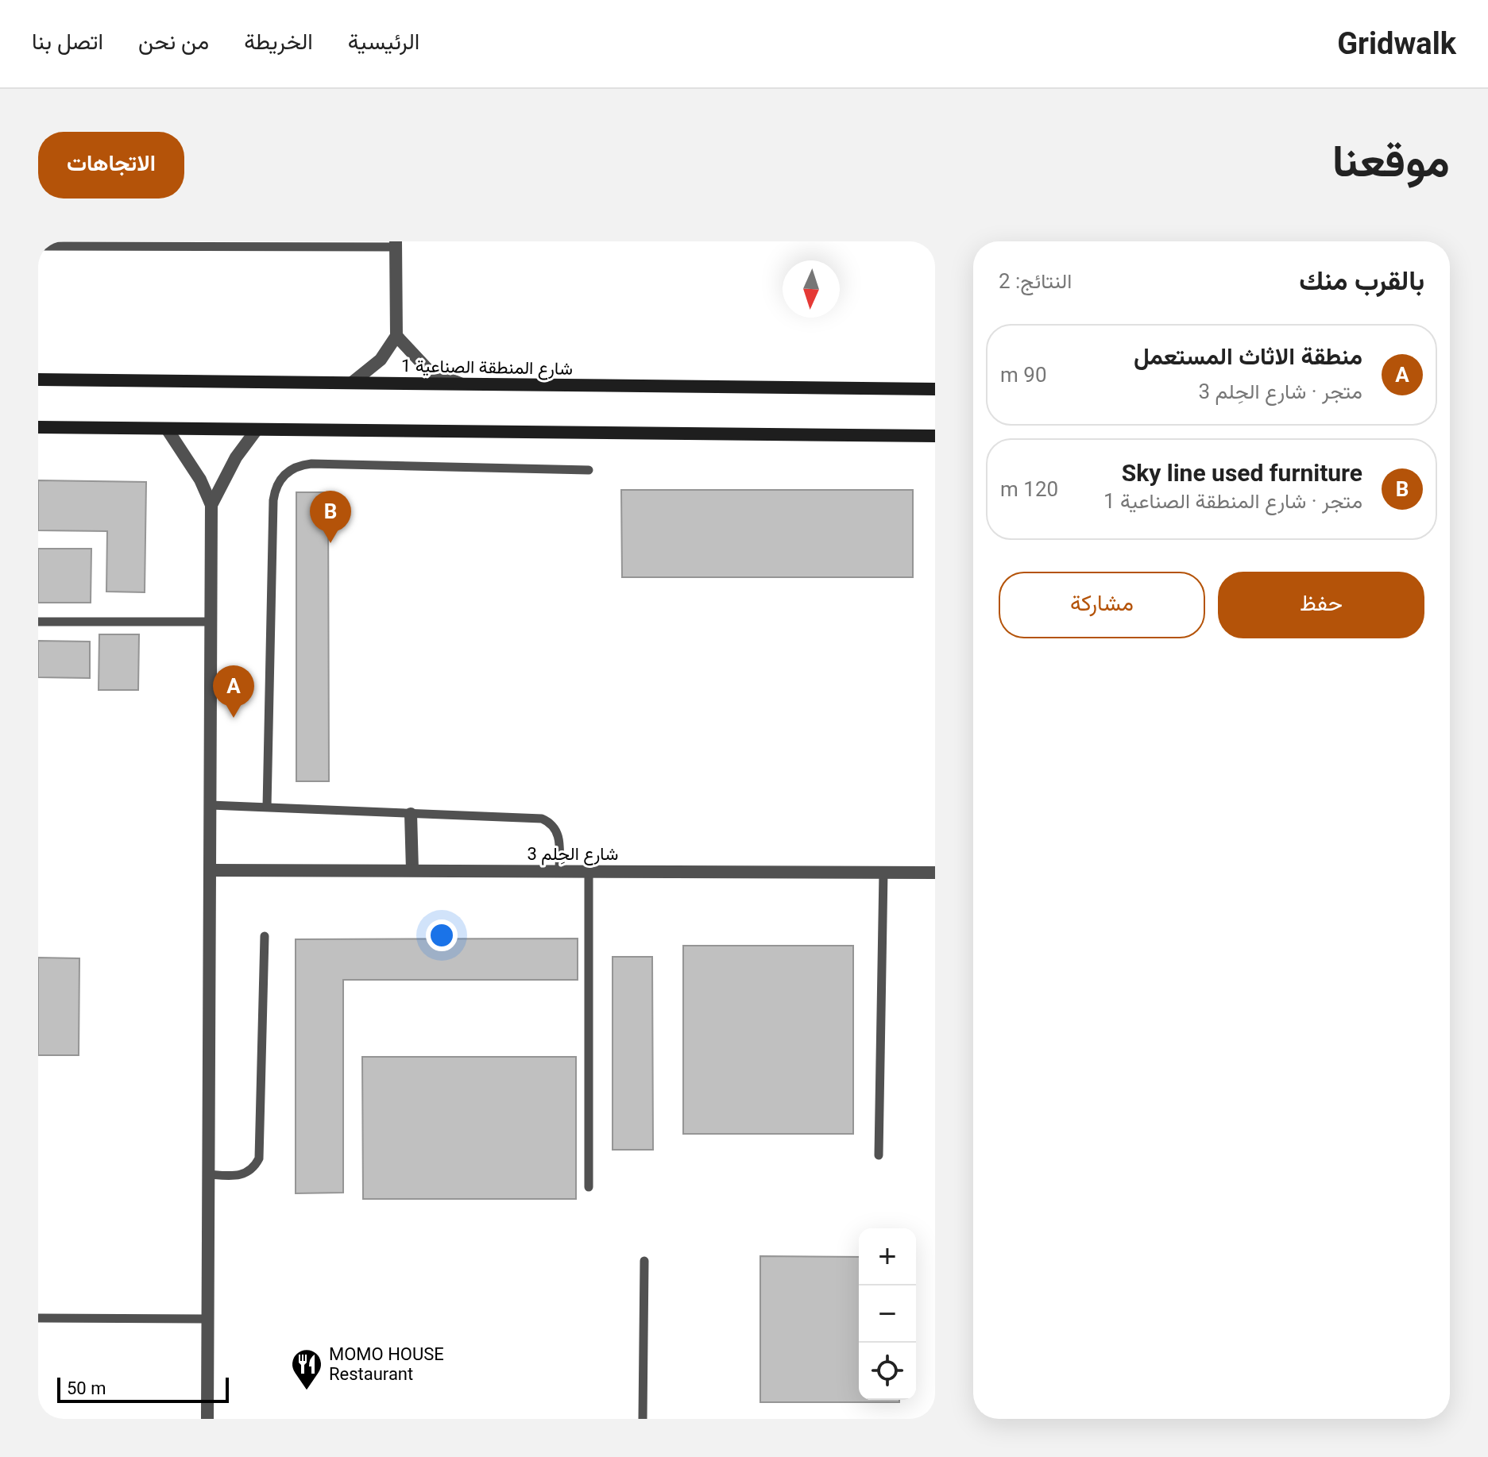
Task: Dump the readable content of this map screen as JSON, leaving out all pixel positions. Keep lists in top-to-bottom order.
{
  "streets": {
    "street": ["شارع المنطقة الصناعية 1", "شارع الحِلم 3"]
  },
  "places": {
    "restaurant": ["MOMO HOUSE Restaurant"]
  },
  "scale_bar": "50 m",
  "north": "bottom",
  "page": {
    "header": "Gridwalk",
    "nav": [
      "الرئيسية",
      "الخريطة",
      "من نحن",
      "اتصل بنا"
    ],
    "title": "موقعنا",
    "buttons": [
      "الاتجاهات",
      ["حفظ", "مشاركة"]
    ],
    "heading": ["بالقرب منك", "النتائج: 2"],
    "list": [
      {
        "mark": "A",
        "name": "منطقة الاثاث المستعمل",
        "note": "متجر · شارع الحِلم 3",
        "value": "90 m"
      },
      {
        "mark": "B",
        "name": "Sky line used furniture",
        "note": "متجر · شارع المنطقة الصناعية 1",
        "value": "120 m"
      }
    ],
    "pins": ["B", "A"],
    "map_buttons": ["+", "−"],
    "scale": "50 m"
  }
}
